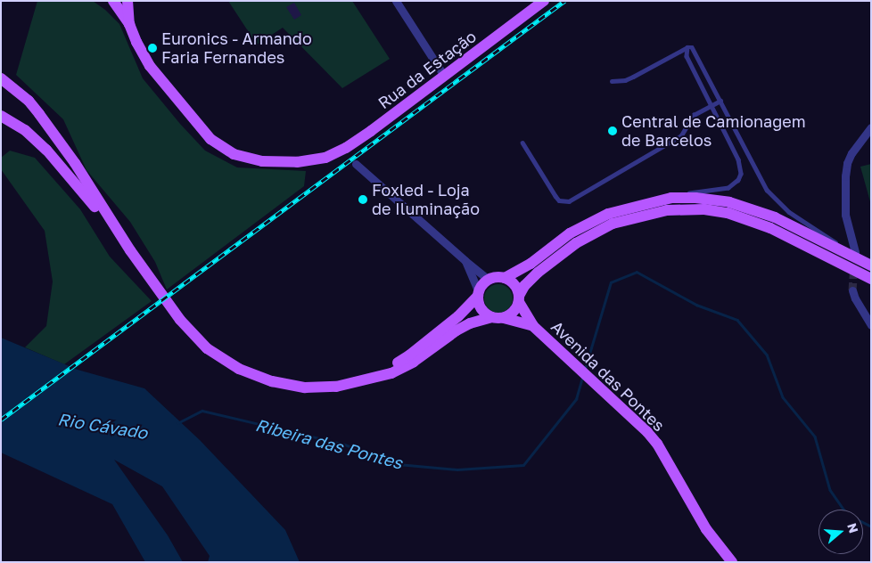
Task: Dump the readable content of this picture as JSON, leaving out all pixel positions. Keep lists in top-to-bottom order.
{
  "streets": {
    "main road": ["Rua da Estação", "Avenida das Pontes"]
  },
  "water": ["Rio Cávado", "Ribeira das Pontes"],
  "places": ["Euronics - Armando Faria Fernandes", "Central de Camionagem de Barcelos", "Foxled - Loja de Iluminação"],
  "north": "right"
}
